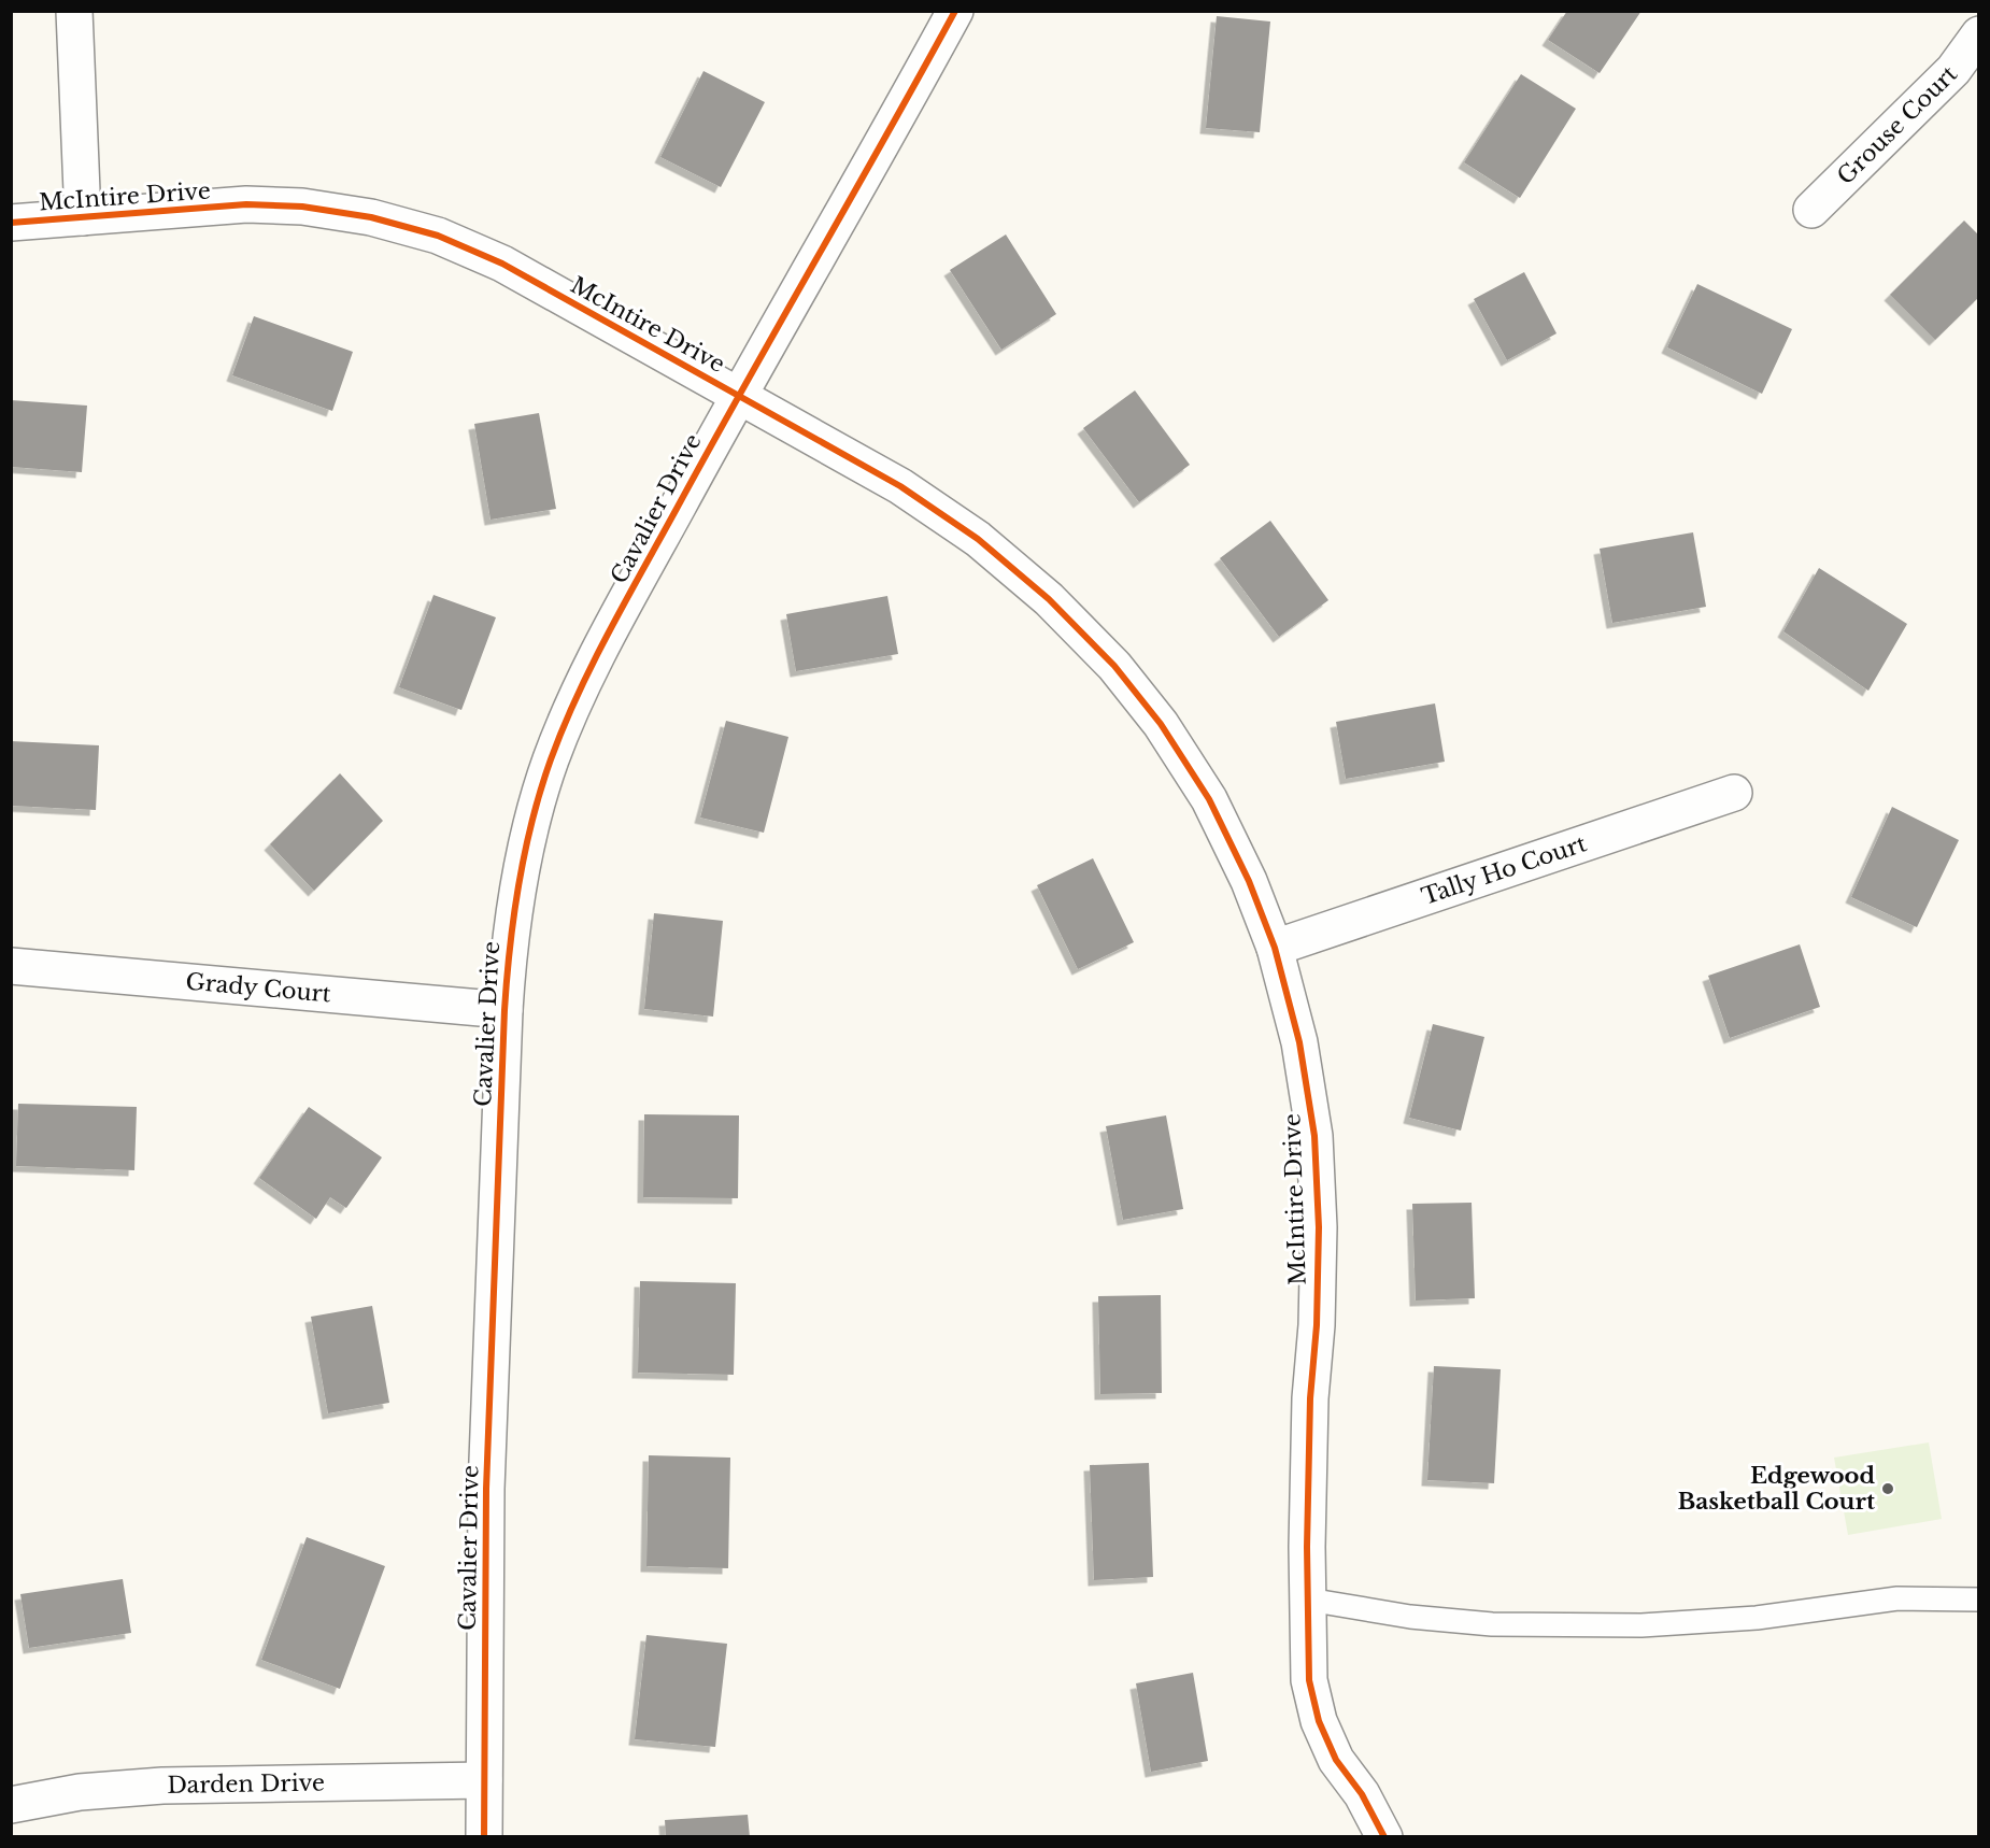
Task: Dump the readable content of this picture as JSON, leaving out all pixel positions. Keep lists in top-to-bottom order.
{
  "streets": {
    "street": [
      "Grouse Court",
      "McIntire Drive",
      "Cavalier Drive",
      "Tally Ho Court",
      "Grady Court",
      "Darden Drive"
    ]
  },
  "crossings": [
    ["McIntire Drive", "Cavalier Drive"],
    ["McIntire Drive", "Tally Ho Court"],
    ["Cavalier Drive", "Grady Court"],
    ["Cavalier Drive", "Darden Drive"]
  ],
  "places": ["Edgewood Basketball Court"]
}
